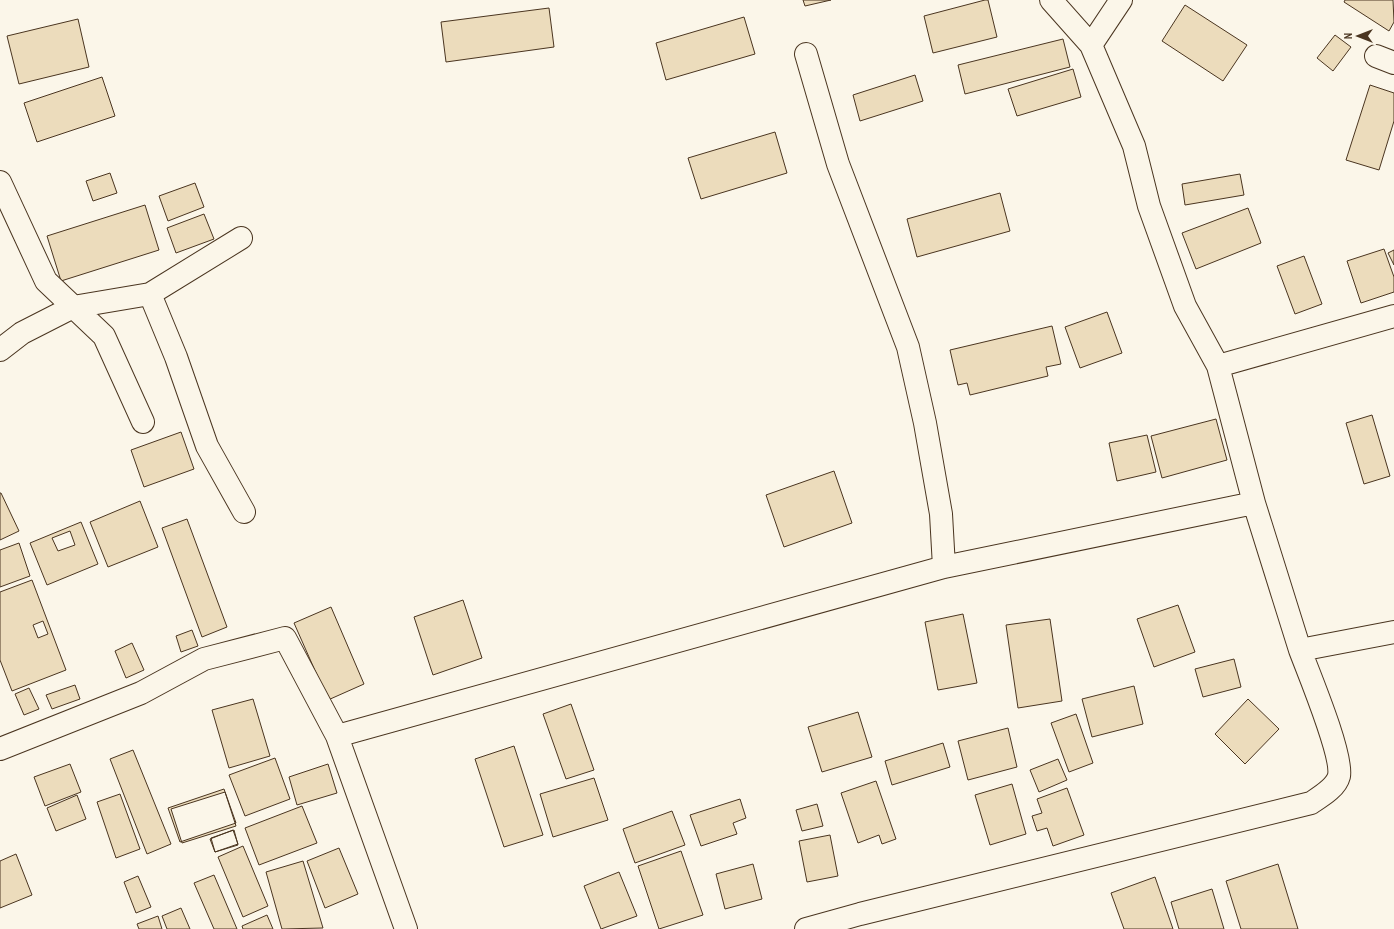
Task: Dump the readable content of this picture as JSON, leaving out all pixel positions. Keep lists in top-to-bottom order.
{
  "north": "left"
}
